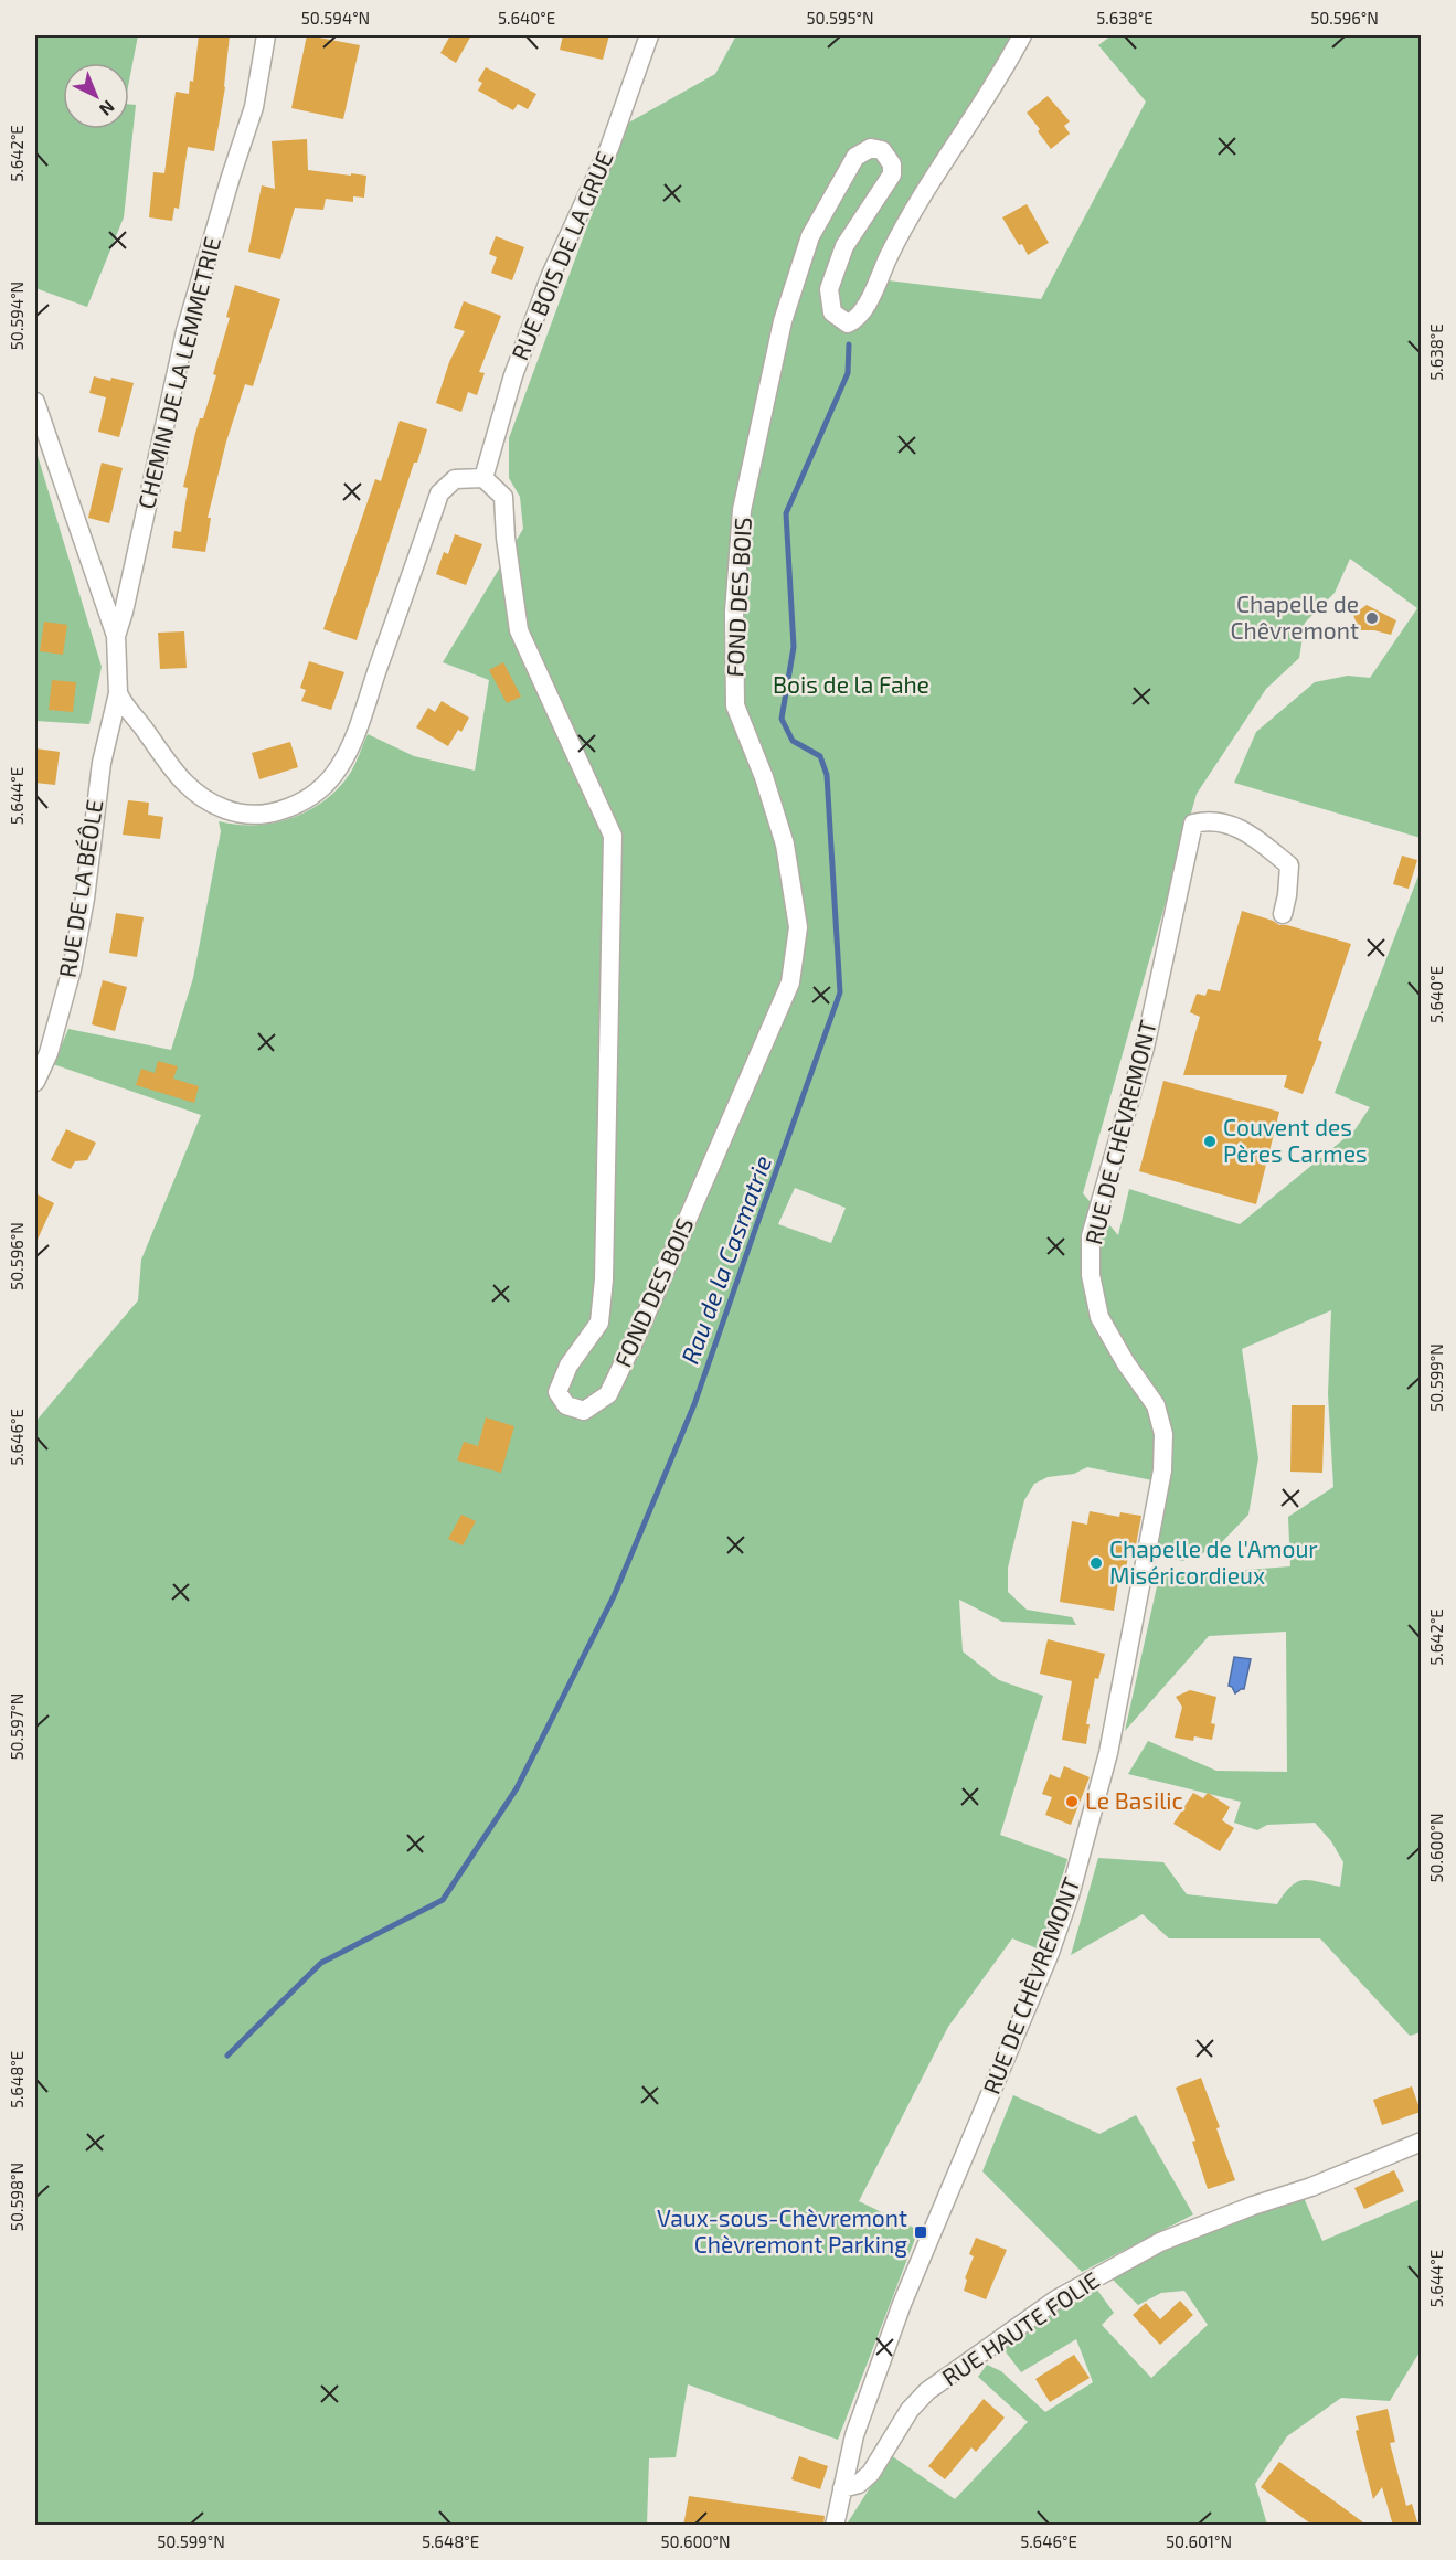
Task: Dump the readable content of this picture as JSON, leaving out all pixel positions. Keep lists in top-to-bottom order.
{
  "streets": {
    "street": [
      "RUE BOIS DE LA GRUE",
      "CHEMIN DE LA LEMMETRIE",
      "FOND DES BOIS",
      "RUE DE LA BÉÔLE",
      "RUE DE CHÈVREMONT",
      "RUE HAUTE FOLIE"
    ]
  },
  "crossings": [
    ["RUE BOIS DE LA GRUE", "FOND DES BOIS"],
    ["CHEMIN DE LA LEMMETRIE", "RUE DE LA BÉÔLE"],
    ["RUE DE CHÈVREMONT", "RUE HAUTE FOLIE"]
  ],
  "water": ["Rau de la Casmatrie"],
  "parks": ["Bois de la Fahe"],
  "places": {
    "other": [
      "Chapelle de Chêvremont",
      "Couvent des Pères Carmes",
      "Chapelle de l'Amour Miséricordieux",
      "Le Basilic"
    ],
    "transit": ["Vaux-sous-Chèvremont Chèvremont Parking"]
  },
  "north": "bottom right",
  "coordinates": [
    "50.594°N",
    "5.640°E",
    "50.595°N",
    "5.638°E",
    "50.596°N",
    "5.642°E",
    "5.644°E",
    "50.599°N",
    "5.646°E",
    "50.597°N",
    "50.600°N",
    "5.648°E",
    "50.598°N",
    "50.601°N"
  ]
}
